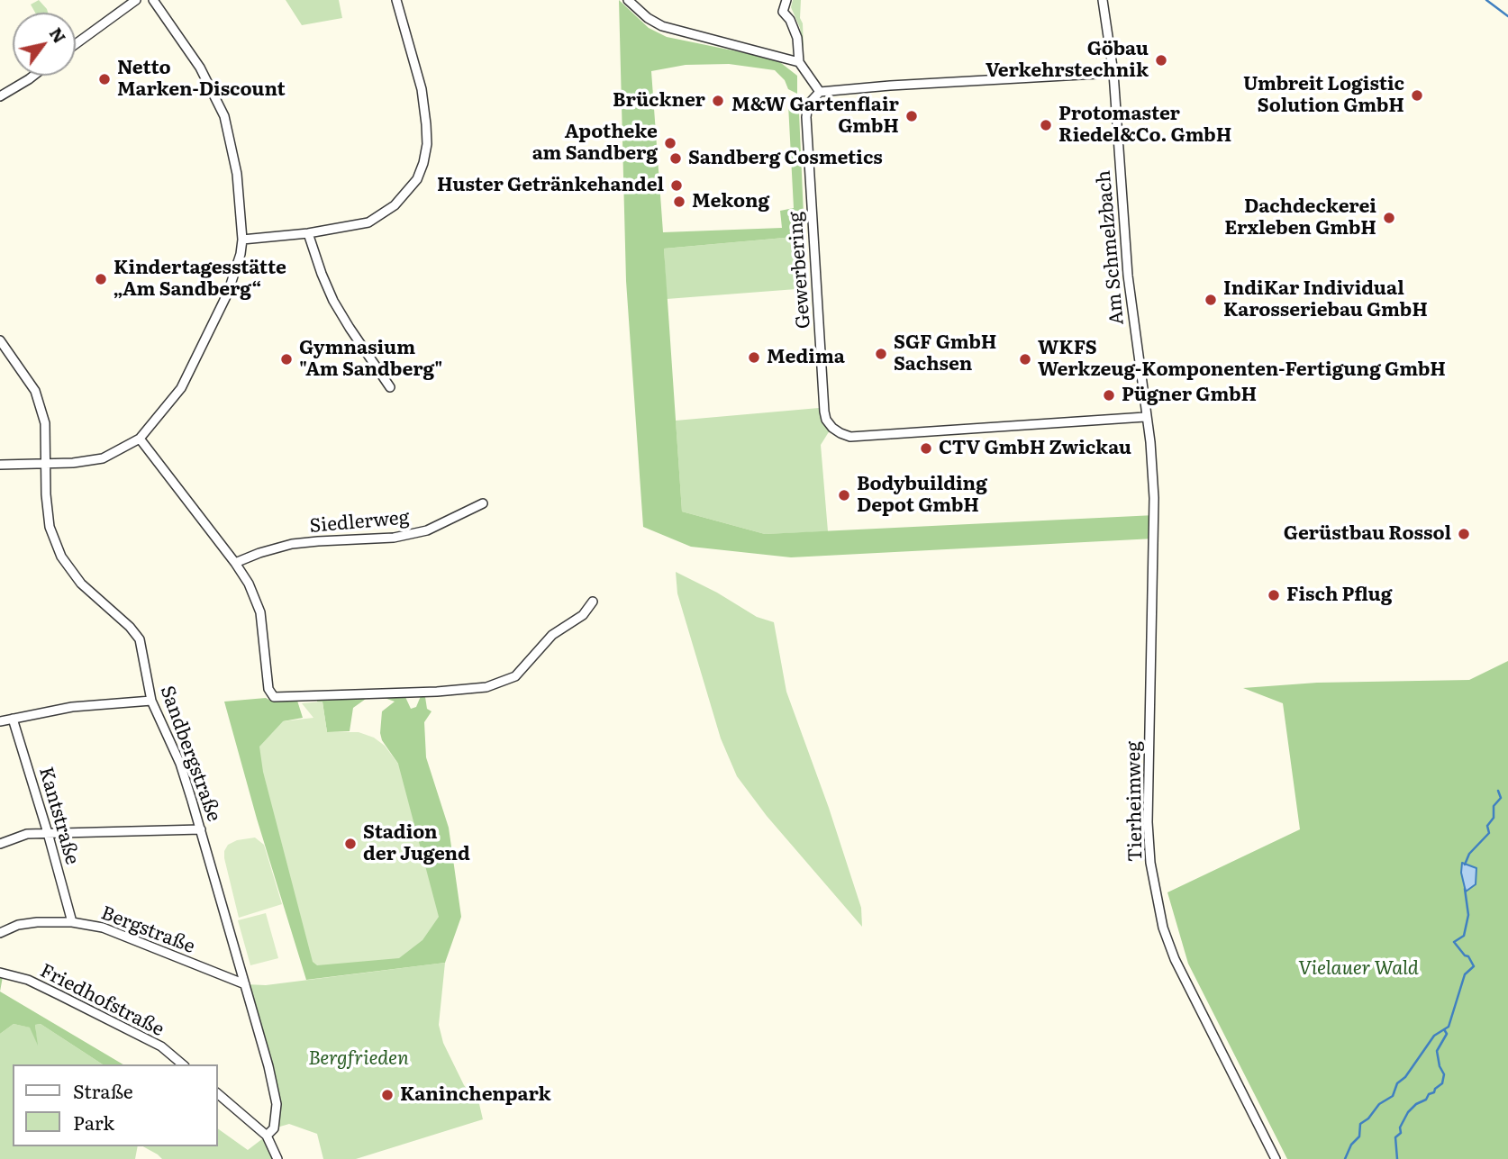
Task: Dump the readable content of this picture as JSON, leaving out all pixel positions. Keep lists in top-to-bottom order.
{
  "streets": {
    "street": [
      "Am Schmelzbach",
      "Gewerbering",
      "Siedlerweg",
      "Sandbergstraße",
      "Tierheimweg",
      "Kantstraße",
      "Bergstraße",
      "Friedhofstraße"
    ]
  },
  "crossings": [
    ["Am Schmelzbach", "Gewerbering"],
    ["Am Schmelzbach", "Tierheimweg"],
    ["Gewerbering", "Tierheimweg"],
    ["Sandbergstraße", "Bergstraße"],
    ["Kantstraße", "Bergstraße"]
  ],
  "parks": ["Vielauer Wald", "Bergfrieden"],
  "places": [
    "Göbau Verkehrstechnik",
    "Netto Marken-Discount",
    "Umbreit Logistic Solution GmbH",
    "Brückner",
    "M&W Gartenflair GmbH",
    "Protomaster Riedel&Co. GmbH",
    "Apotheke am Sandberg",
    "Sandberg Cosmetics",
    "Huster Getränkehandel",
    "Mekong",
    "Dachdeckerei Erxleben GmbH",
    "Kindertagesstätte „Am Sandberg“",
    "IndiKar Individual Karosseriebau GmbH",
    "SGF GmbH Sachsen",
    "Medima",
    "Gymnasium \"Am Sandberg\"",
    "WKFS Werkzeug-Komponenten-Fertigung GmbH",
    "Pügner GmbH",
    "CTV GmbH Zwickau",
    "Bodybuilding Depot GmbH",
    "Gerüstbau Rossol",
    "Fisch Pflug",
    "Stadion der Jugend",
    "Kaninchenpark"
  ],
  "legend": ["Straße", "Park"],
  "north": "top right"
}
